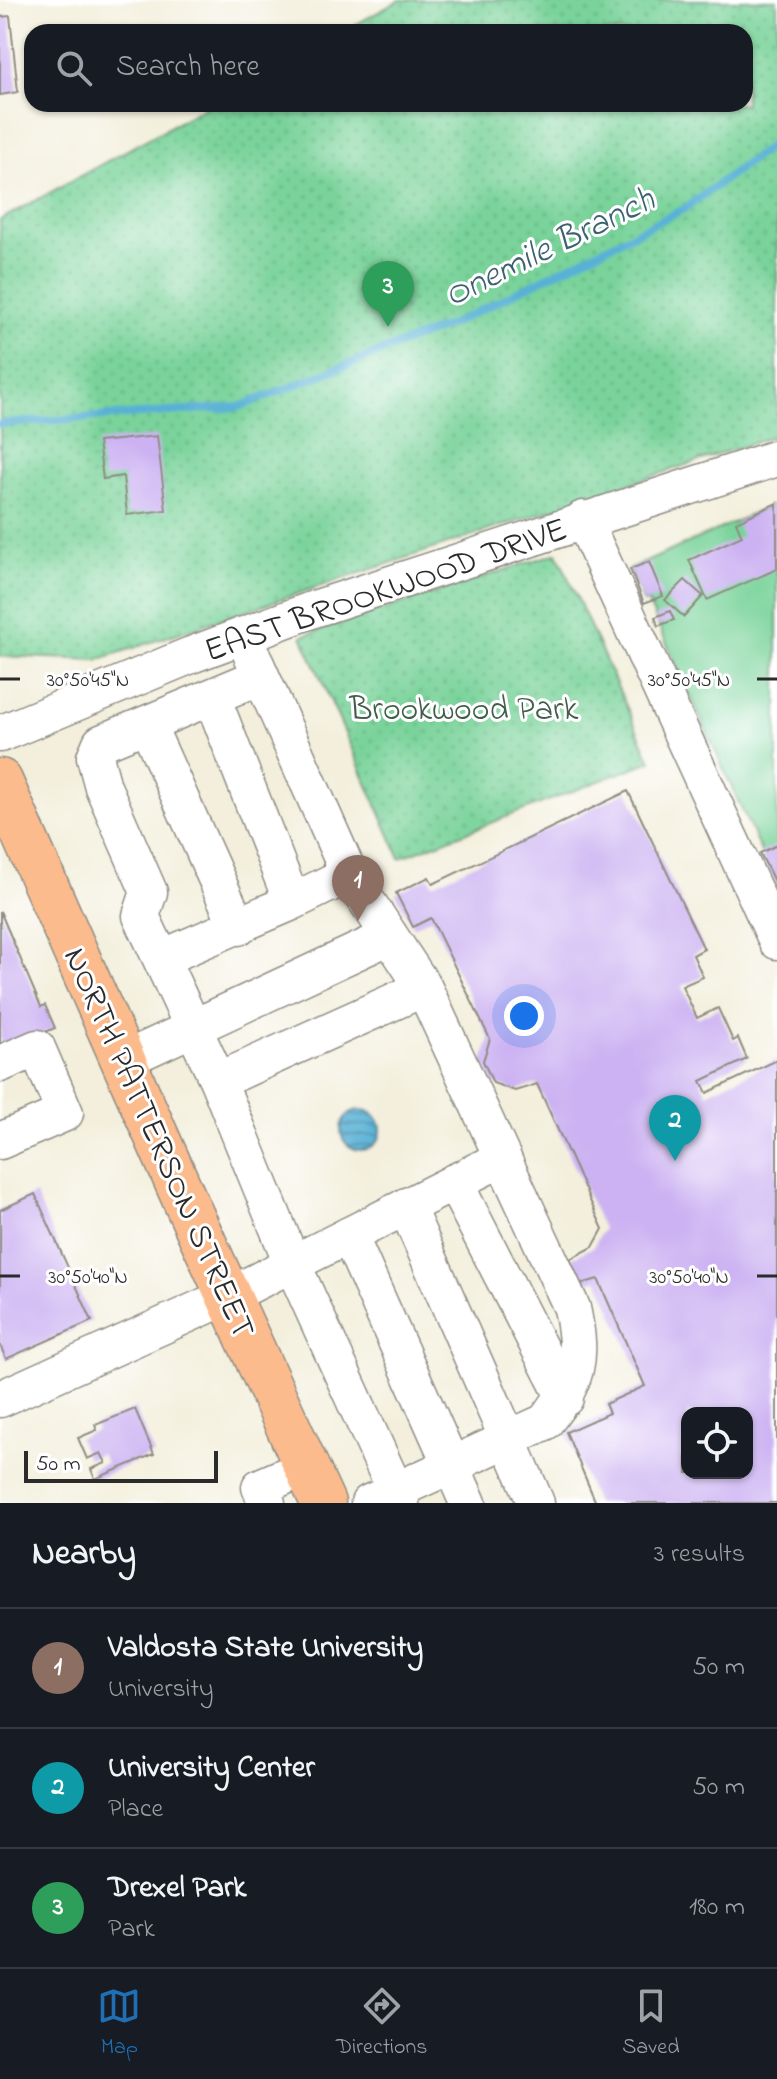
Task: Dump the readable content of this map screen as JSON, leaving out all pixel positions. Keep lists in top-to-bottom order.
{
  "streets": {
    "main road": ["NORTH PATTERSON STREET"],
    "street": ["EAST BROOKWOOD DRIVE"]
  },
  "water": ["Onemile Branch"],
  "parks": ["Brookwood Park"],
  "scale_bar": "50 m",
  "page": {
    "search": "Search here",
    "pins": ["3", "1", "2"],
    "scale": "50 m",
    "heading": ["Nearby", "3 results"],
    "list": [
      {
        "mark": "1",
        "name": "Valdosta State University",
        "note": "University",
        "value": "50 m"
      },
      {
        "mark": "2",
        "name": "University Center",
        "note": "Place",
        "value": "50 m"
      },
      {
        "mark": "3",
        "name": "Drexel Park",
        "note": "Park",
        "value": "180 m"
      }
    ],
    "nav": ["Map", "Directions", "Saved"]
  },
  "coordinates": ["30°50'45\"N", "30°50'40\"N"]
}
